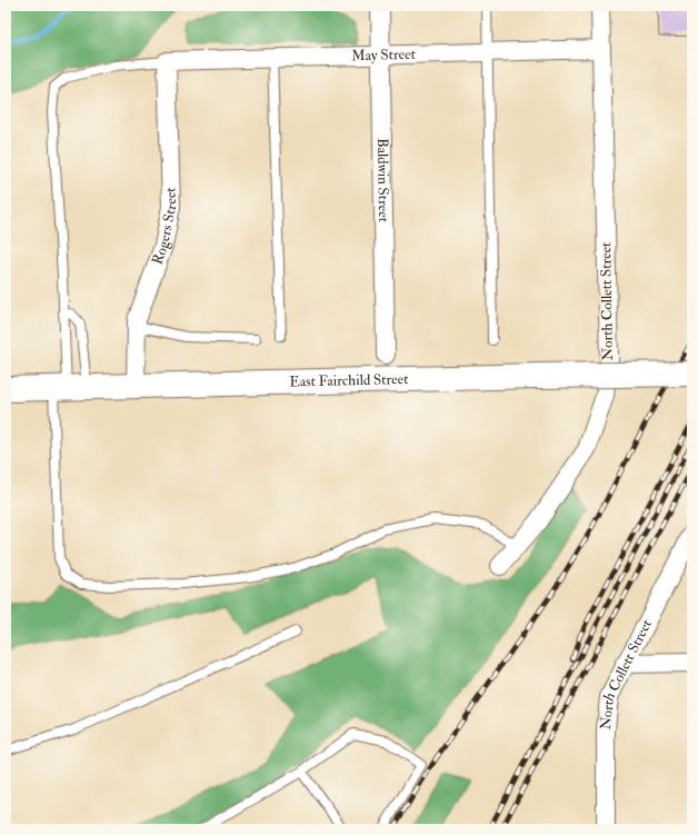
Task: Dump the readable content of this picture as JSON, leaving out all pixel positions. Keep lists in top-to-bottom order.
{
  "streets": {
    "street": [
      "May Street",
      "Baldwin Street",
      "Rogers Street",
      "North Collett Street",
      "East Fairchild Street"
    ]
  },
  "crossings": [
    ["May Street", "Baldwin Street"],
    ["May Street", "Rogers Street"],
    ["May Street", "North Collett Street"],
    ["Rogers Street", "East Fairchild Street"]
  ]
}
